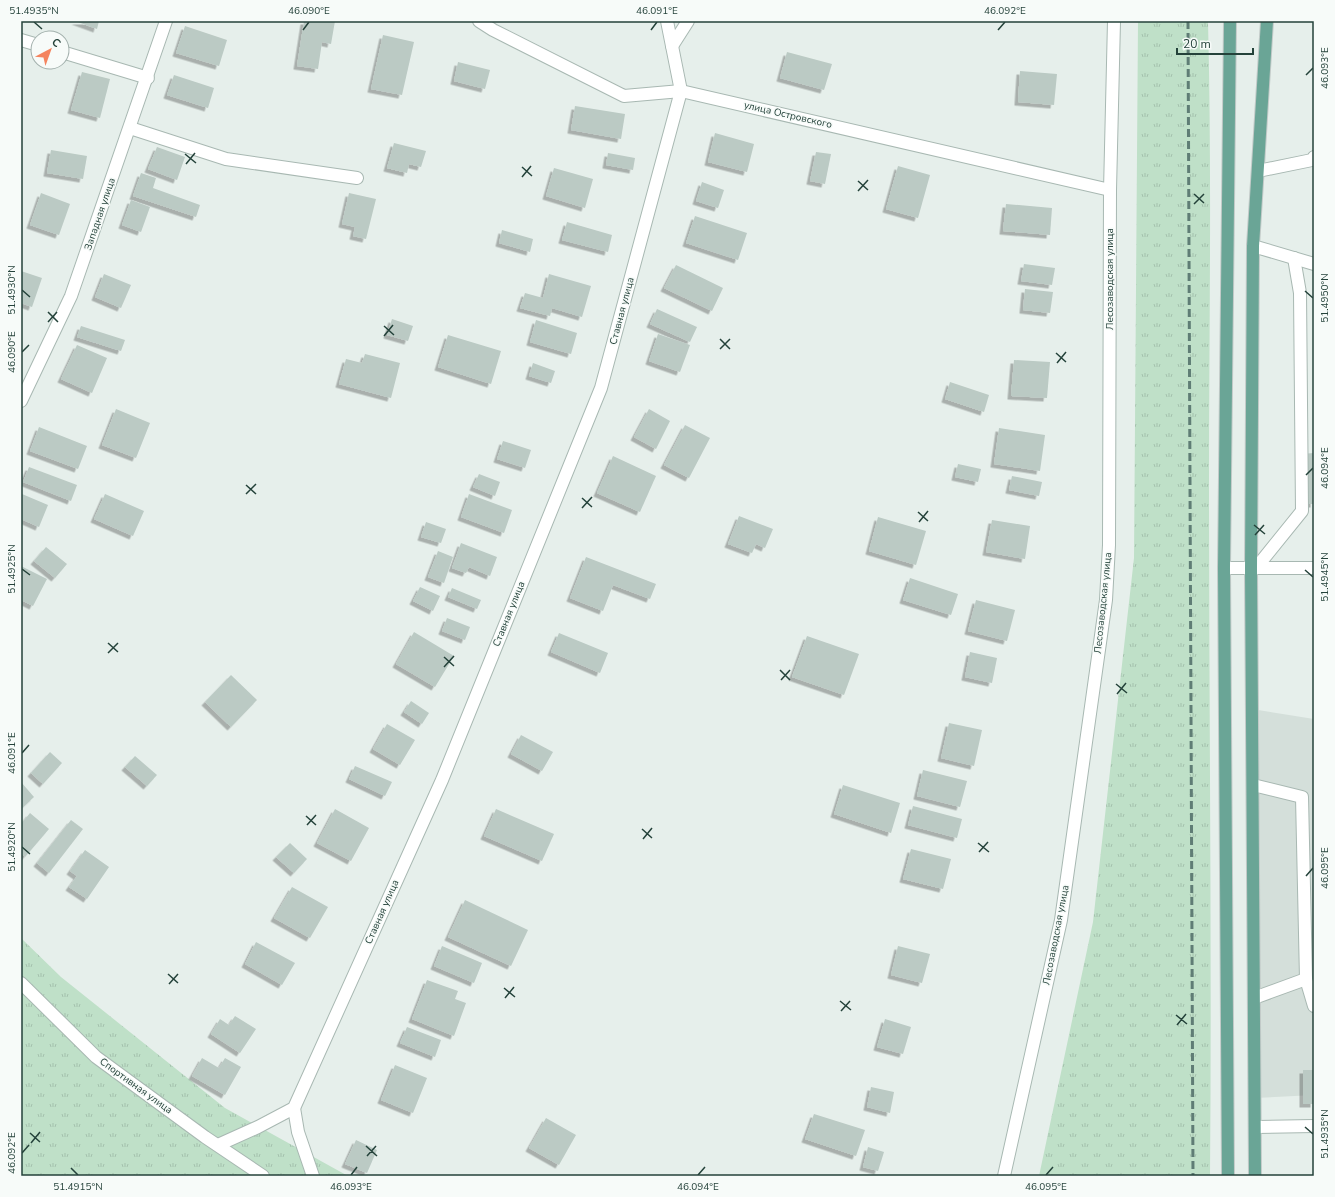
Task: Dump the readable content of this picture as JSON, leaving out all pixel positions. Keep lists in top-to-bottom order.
{
  "streets": {
    "street": [
      "улица Островского",
      "Западная улица",
      "Лесозаводская улица",
      "Ставная улица",
      "Спортивная улица"
    ]
  },
  "crossings": [
    ["улица Островского", "Лесозаводская улица"],
    ["улица Островского", "Ставная улица"]
  ],
  "scale_bar": "20 m",
  "north": "top right",
  "coordinates": [
    "51.4935°N",
    "46.090°E",
    "46.091°E",
    "46.092°E",
    "46.093°E",
    "51.4930°N",
    "51.4950°N",
    "46.094°E",
    "51.4925°N",
    "51.4945°N",
    "51.4920°N",
    "46.095°E",
    "51.4915°N"
  ]
}
